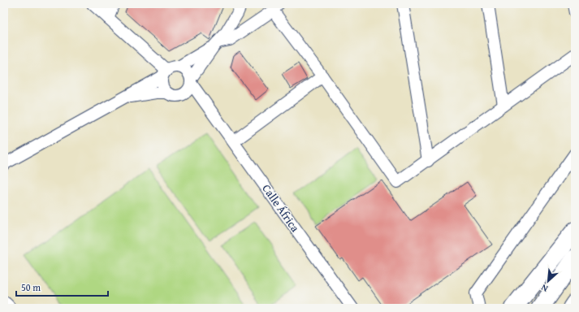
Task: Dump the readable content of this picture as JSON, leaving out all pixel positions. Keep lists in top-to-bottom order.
{
  "streets": {
    "street": ["Calle África"]
  },
  "scale_bar": "50 m",
  "north": "bottom left"
}
